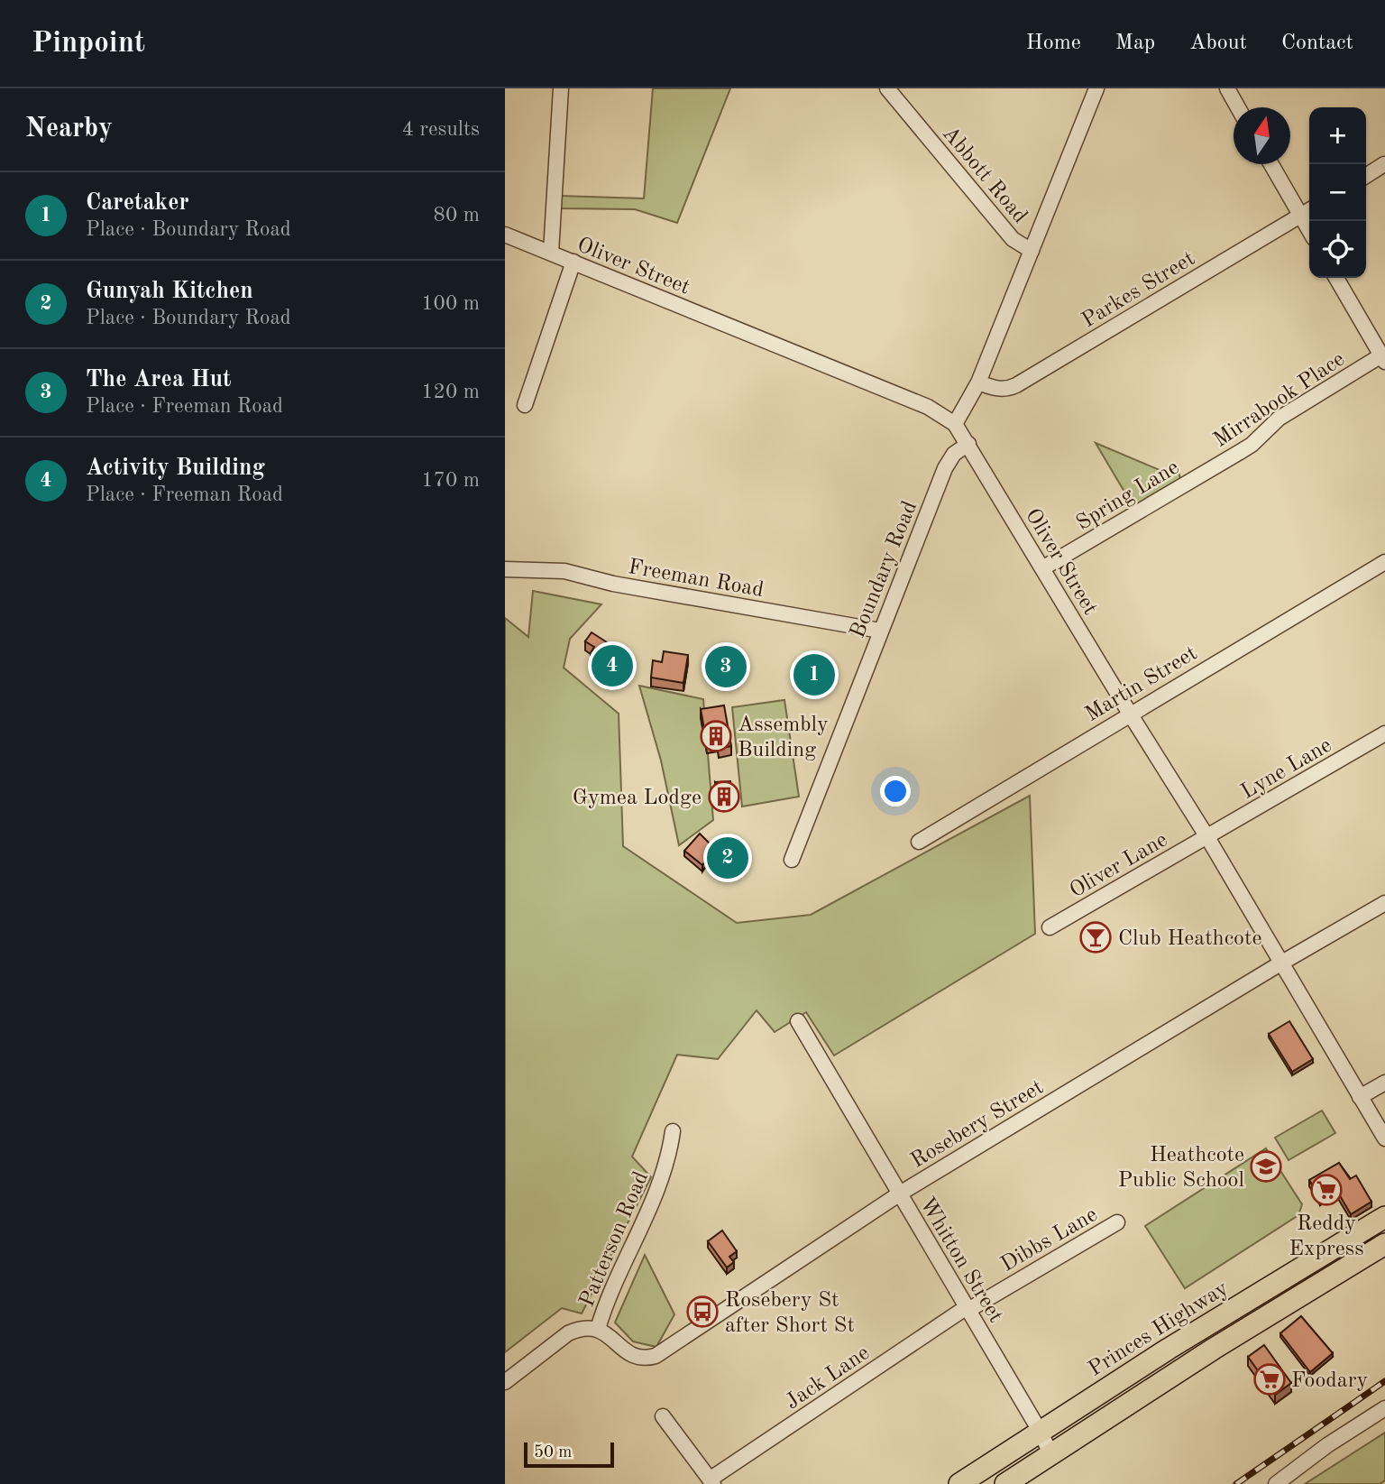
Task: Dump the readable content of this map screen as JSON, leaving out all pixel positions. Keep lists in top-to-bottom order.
{
  "streets": {
    "highway": ["Princes Highway"],
    "street": [
      "Abbott Road",
      "Oliver Street",
      "Parkes Street",
      "Mirrabook Place",
      "Spring Lane",
      "Boundary Road",
      "Freeman Road",
      "Martin Street",
      "Lyne Lane",
      "Oliver Lane",
      "Rosebery Street",
      "Patterson Road",
      "Dibbs Lane",
      "Whitton Street",
      "Jack Lane"
    ]
  },
  "crossings": [
    ["Oliver Street", "Spring Lane"],
    ["Oliver Street", "Boundary Road"],
    ["Oliver Street", "Martin Street"],
    ["Oliver Street", "Lyne Lane"],
    ["Oliver Street", "Oliver Lane"],
    ["Oliver Street", "Rosebery Street"],
    ["Mirrabook Place", "Spring Lane"],
    ["Boundary Road", "Freeman Road"],
    ["Lyne Lane", "Oliver Lane"],
    ["Rosebery Street", "Patterson Road"],
    ["Rosebery Street", "Whitton Street"],
    ["Dibbs Lane", "Whitton Street"],
    ["Dibbs Lane", "Jack Lane"],
    ["Whitton Street", "Princes Highway"],
    ["Whitton Street", "Jack Lane"]
  ],
  "places": {
    "building": ["Assembly Building", "Gymea Lodge"],
    "bar": ["Club Heathcote"],
    "school or university": ["Heathcote Public School"],
    "supermarket": ["Reddy Express", "Foodary"],
    "bus stop": ["Rosebery St after Short St"]
  },
  "scale_bar": "50 m",
  "north": "top",
  "page": {
    "header": "Pinpoint",
    "nav": [
      "Home",
      "Map",
      "About",
      "Contact"
    ],
    "heading": ["Nearby", "4 results"],
    "map_buttons": ["+", "−"],
    "list": [
      {
        "mark": "1",
        "name": "Caretaker",
        "note": "Place · Boundary Road",
        "value": "80 m"
      },
      {
        "mark": "2",
        "name": "Gunyah Kitchen",
        "note": "Place · Boundary Road",
        "value": "100 m"
      },
      {
        "mark": "3",
        "name": "The Area Hut",
        "note": "Place · Freeman Road",
        "value": "120 m"
      },
      {
        "mark": "4",
        "name": "Activity Building",
        "note": "Place · Freeman Road",
        "value": "170 m"
      }
    ],
    "pins": [
      "4",
      "3",
      "1",
      "2"
    ],
    "scale": "50 m"
  }
}
